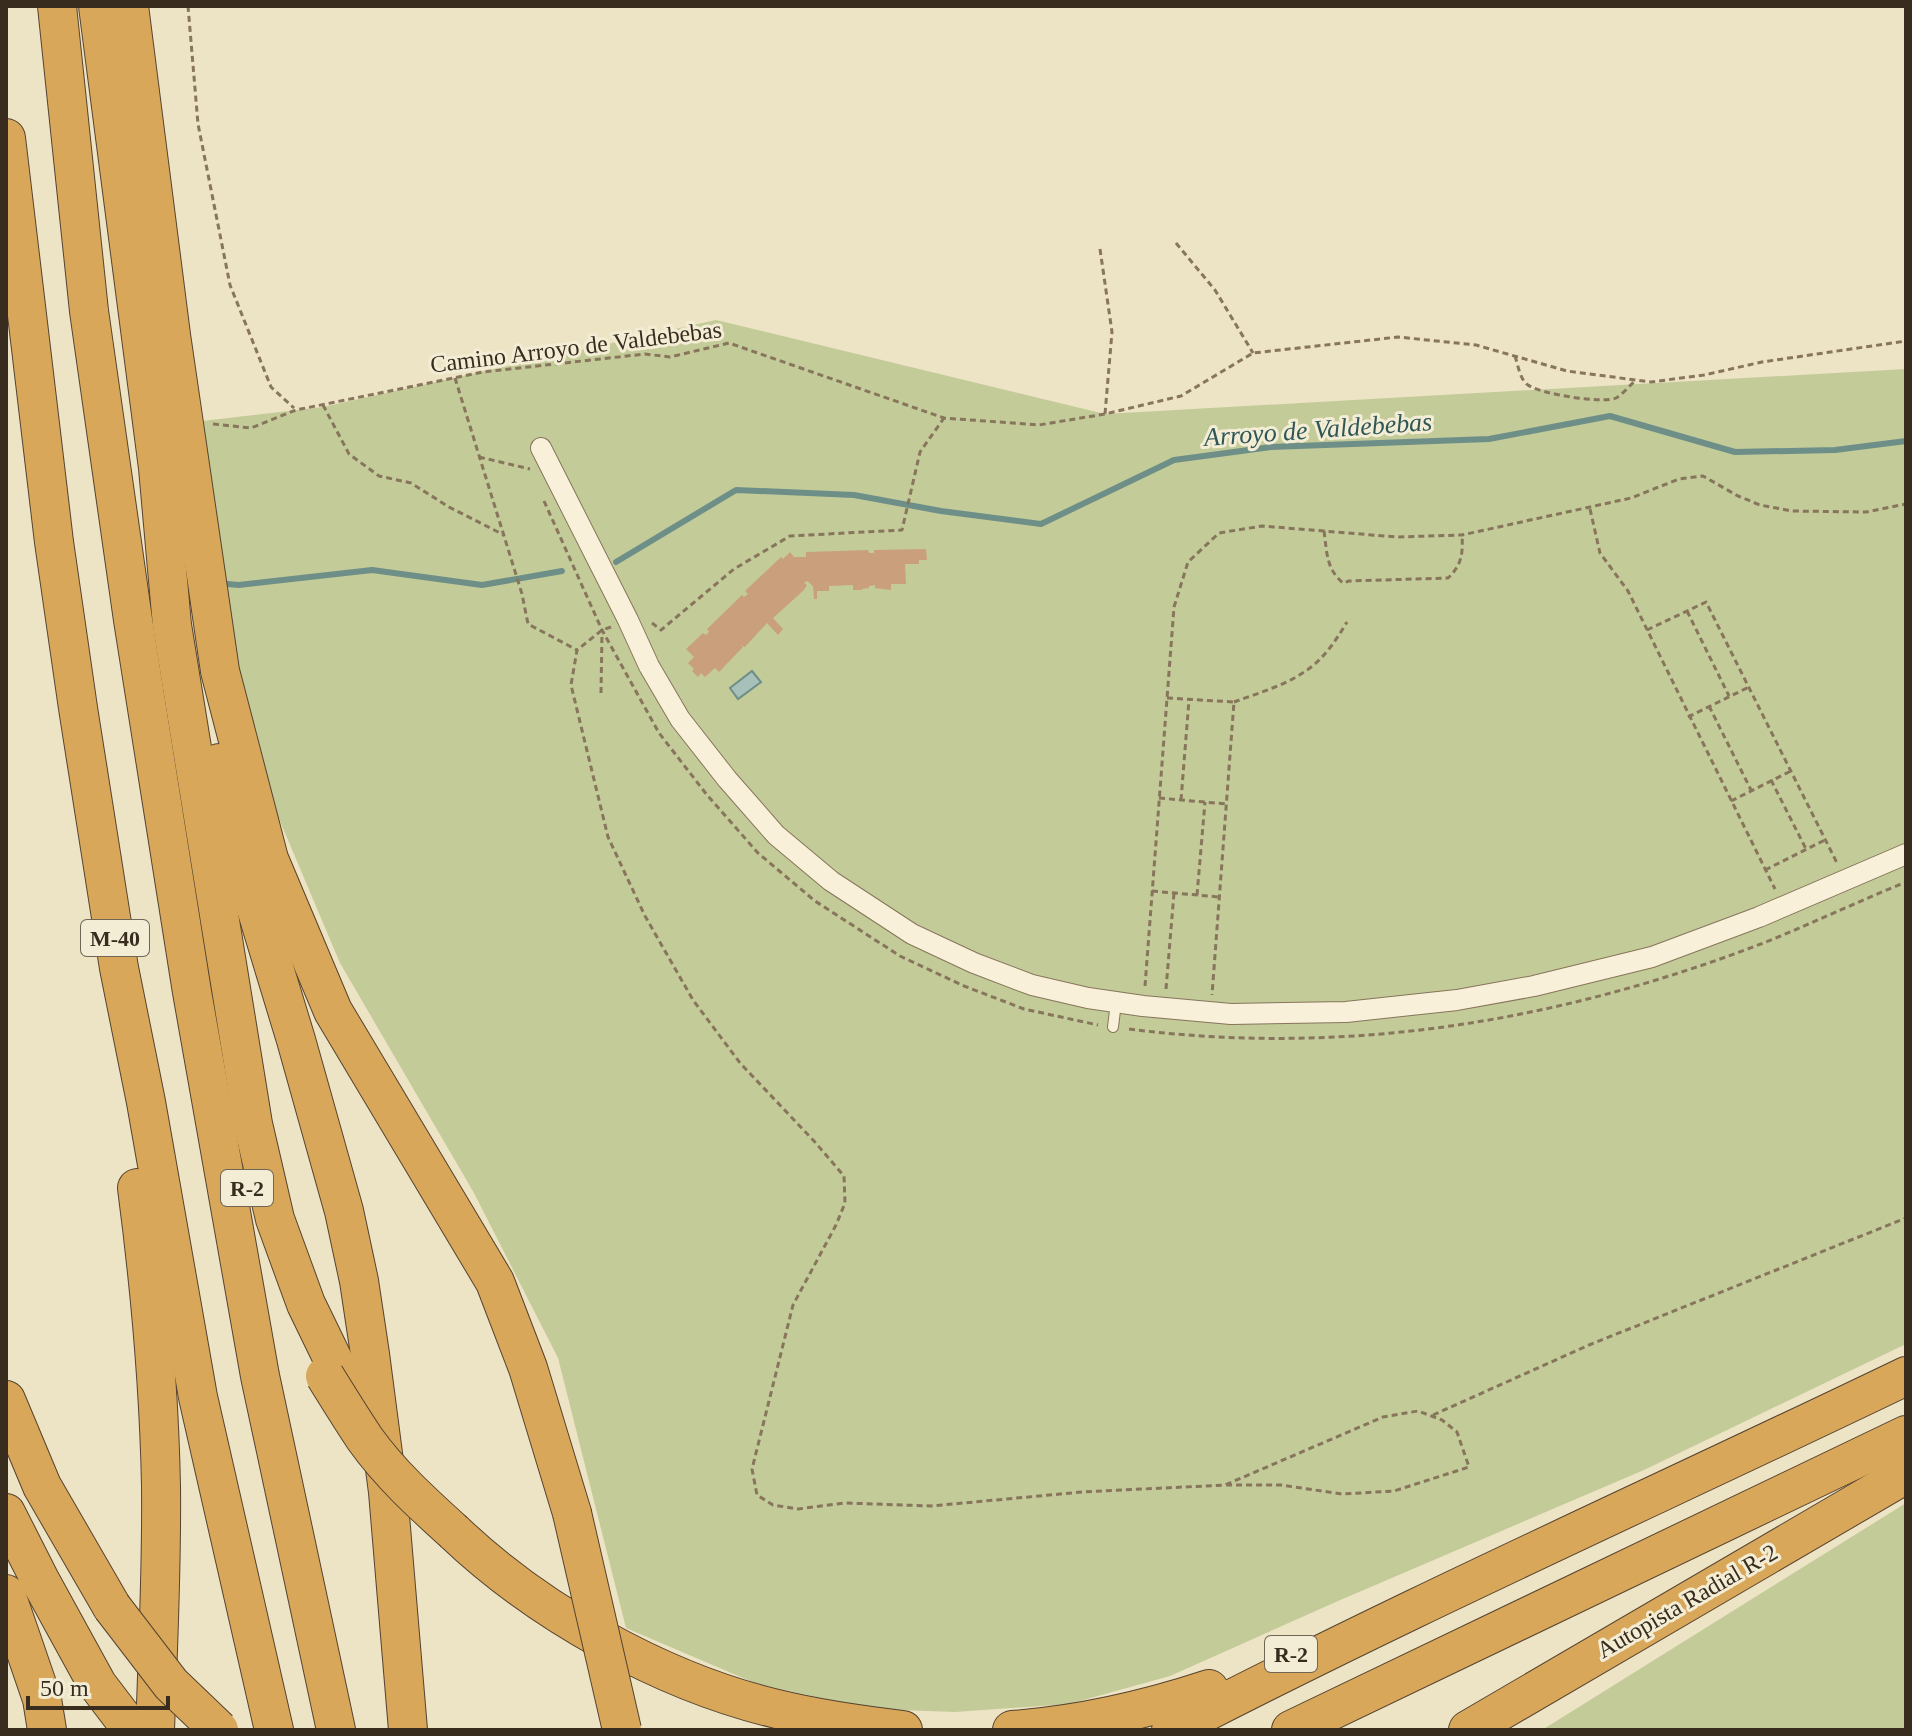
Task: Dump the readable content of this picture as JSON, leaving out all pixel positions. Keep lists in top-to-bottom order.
{
  "streets": {
    "highway": ["M-40", "R-2", "Autopista Radial R-2"],
    "path": ["Camino Arroyo de Valdebebas"]
  },
  "crossings": [
    ["M-40", "R-2"]
  ],
  "water": ["Arroyo de Valdebebas"],
  "scale_bar": "50 m"
}
